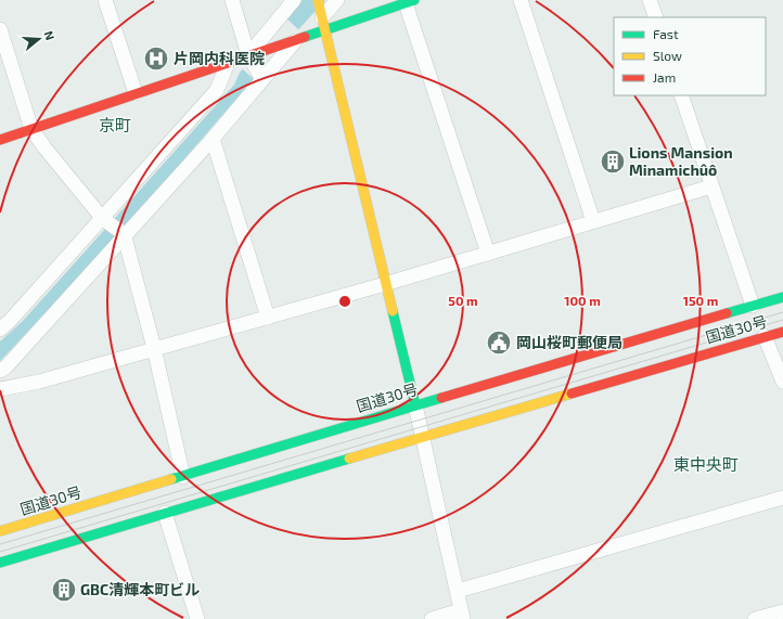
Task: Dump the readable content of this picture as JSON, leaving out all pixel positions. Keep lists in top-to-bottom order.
{
  "streets": {
    "main road": ["国道30号"]
  },
  "districts": ["京町", "東中央町"],
  "places": {
    "hospital": ["片岡内科医院"],
    "building": ["Lions Mansion Minamichûô", "GBC清輝本町ビル"],
    "public building": ["岡山桜町郵便局"]
  },
  "legend": ["Fast", "Slow", "Jam"],
  "north": "right",
  "rings": ["50 m", "100 m", "150 m"]
}
